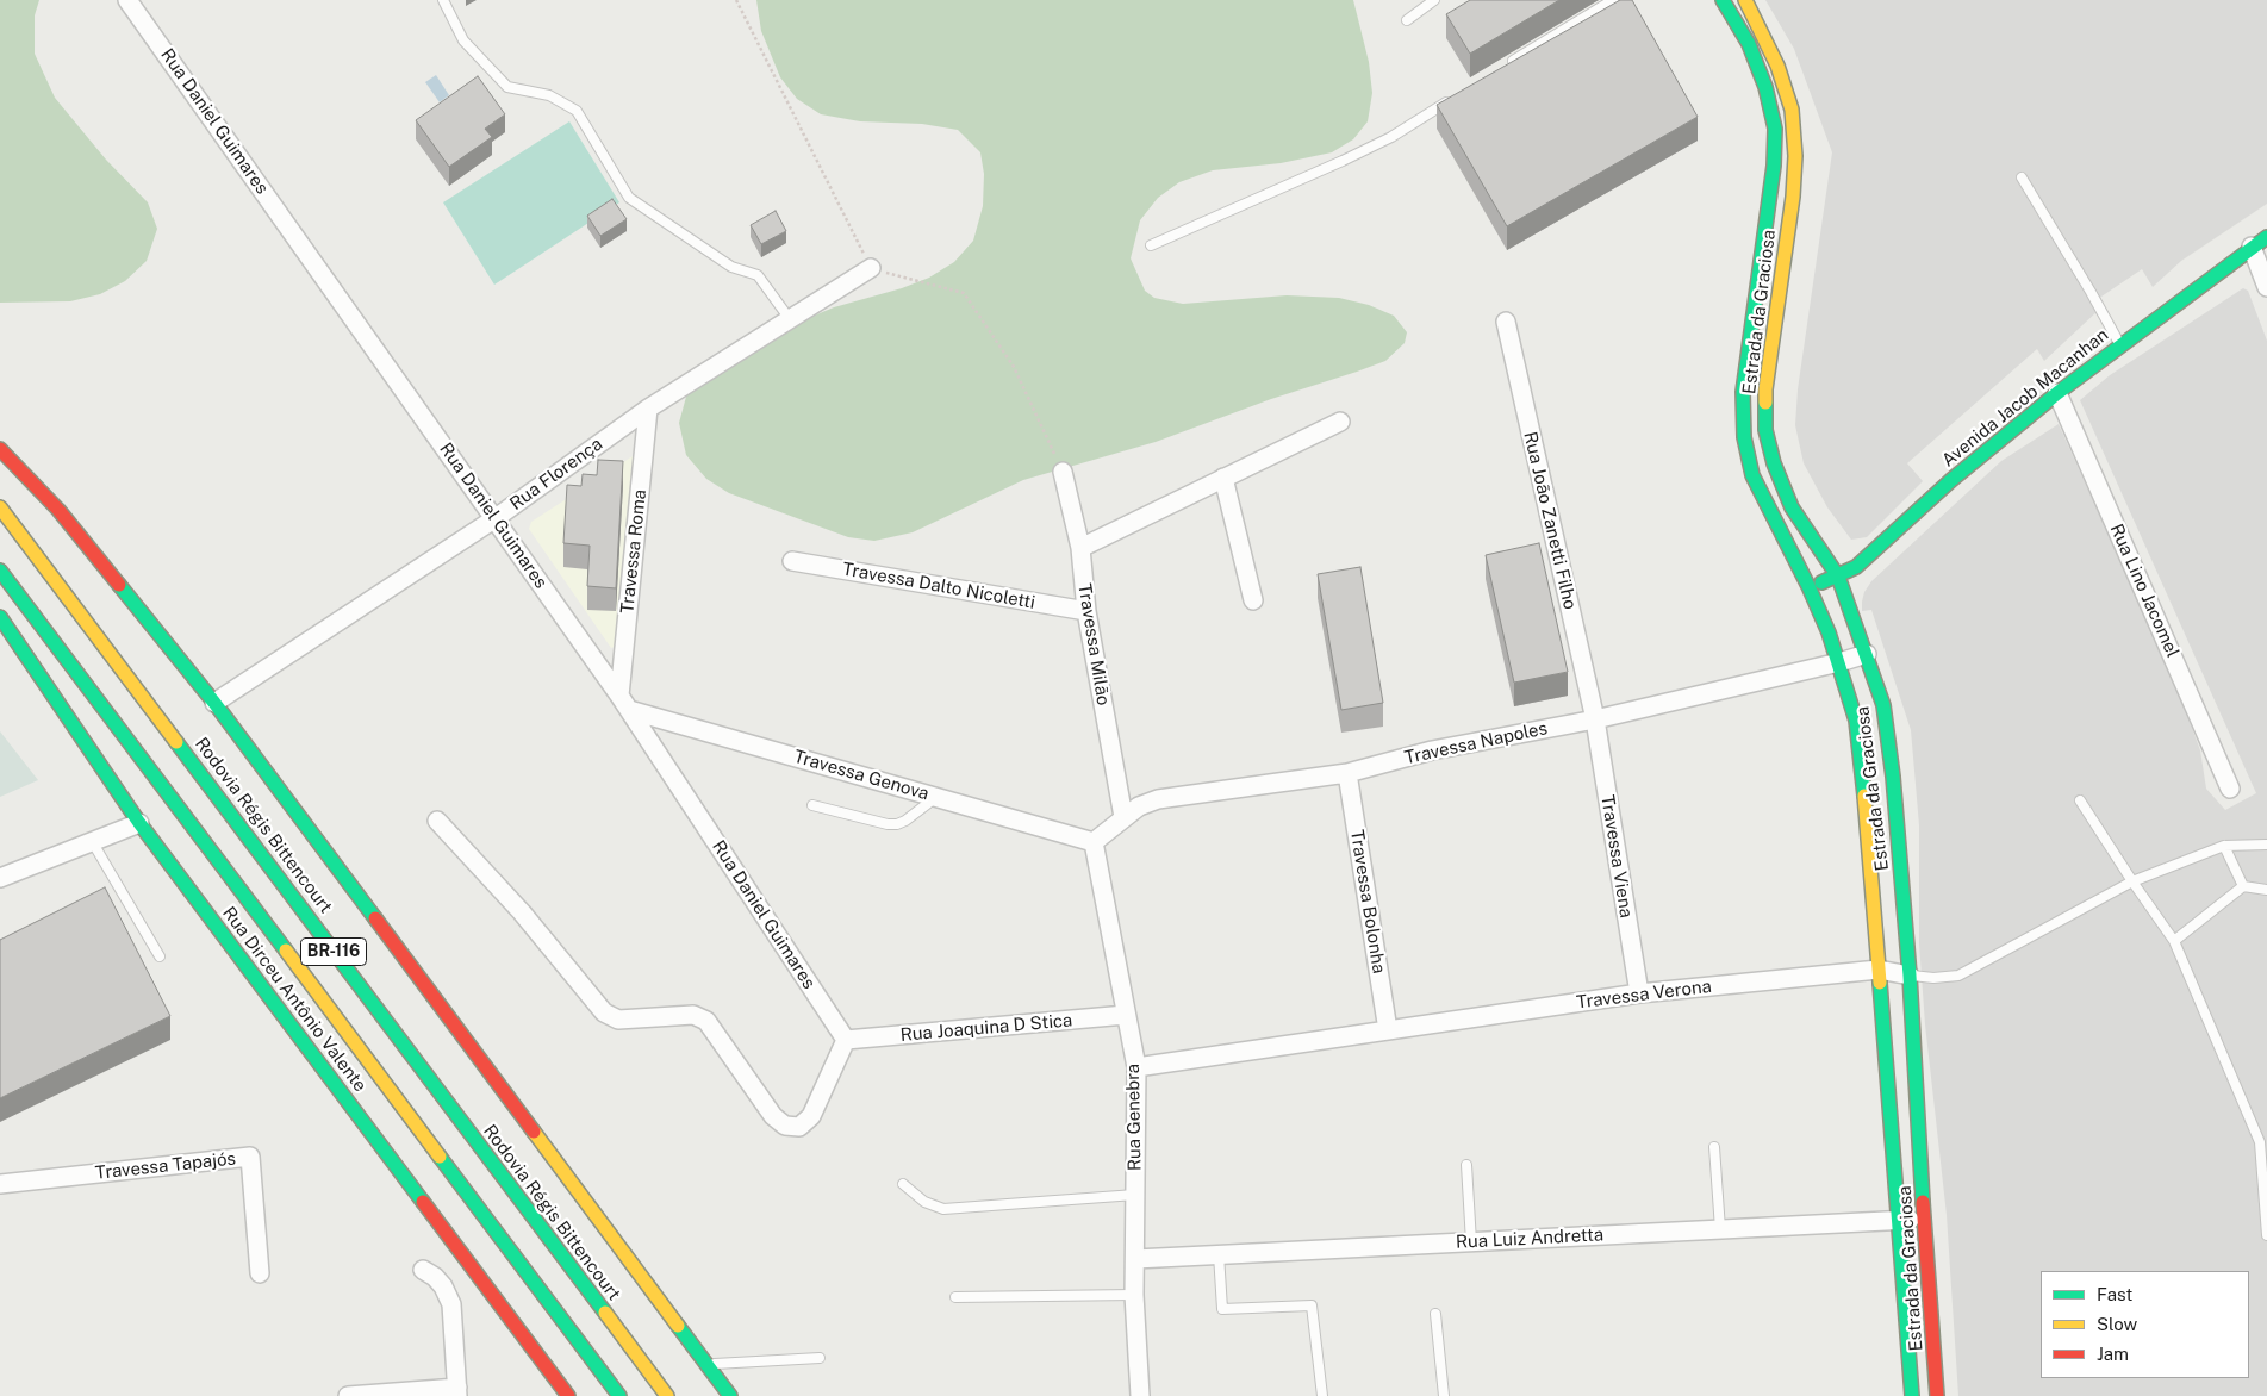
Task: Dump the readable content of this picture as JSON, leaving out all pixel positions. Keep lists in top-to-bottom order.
{
  "streets": {
    "main road": [
      "Estrada da Graciosa",
      "Avenida Jacob Macanhan",
      "Rodovia Régis Bittencourt",
      "BR-116",
      "Rua Dirceu Antônio Valente"
    ],
    "street": [
      "Rua Daniel Guimares",
      "Rua Florença",
      "Rua João Zanetti Filho",
      "Travessa Roma",
      "Travessa Dalto Nicoletti",
      "Rua Lino Jacomel",
      "Travessa Milão",
      "Travessa Napoles",
      "Travessa Genova",
      "Travessa Viena",
      "Travessa Bolonha",
      "Travessa Verona",
      "Rua Joaquina D Stica",
      "Rua Genebra",
      "Travessa Tapajós",
      "Rua Luiz Andretta"
    ]
  },
  "crossings": [
    ["Rua Daniel Guimares", "Rua Florença"],
    ["Rua Daniel Guimares", "Travessa Roma"],
    ["Rua Daniel Guimares", "Travessa Genova"],
    ["Rua Daniel Guimares", "Rua Joaquina D Stica"],
    ["Estrada da Graciosa", "Avenida Jacob Macanhan"],
    ["Estrada da Graciosa", "Travessa Napoles"],
    ["Estrada da Graciosa", "Travessa Verona"],
    ["Estrada da Graciosa", "Rua Luiz Andretta"],
    ["Avenida Jacob Macanhan", "Rua Lino Jacomel"],
    ["Rua Florença", "Travessa Roma"],
    ["Rua João Zanetti Filho", "Travessa Napoles"],
    ["Rua João Zanetti Filho", "Travessa Viena"],
    ["Travessa Roma", "Travessa Genova"],
    ["Travessa Dalto Nicoletti", "Travessa Milão"],
    ["Travessa Milão", "Travessa Napoles"],
    ["Travessa Napoles", "Travessa Genova"],
    ["Travessa Napoles", "Travessa Viena"],
    ["Travessa Napoles", "Travessa Bolonha"],
    ["Travessa Napoles", "Rua Genebra"],
    ["Travessa Genova", "Rua Genebra"],
    ["Travessa Viena", "Travessa Verona"],
    ["Travessa Bolonha", "Travessa Verona"],
    ["Travessa Verona", "Rua Genebra"],
    ["Rua Joaquina D Stica", "Rua Genebra"],
    ["Rua Genebra", "Rua Luiz Andretta"]
  ],
  "legend": ["Fast", "Slow", "Jam"]
}
